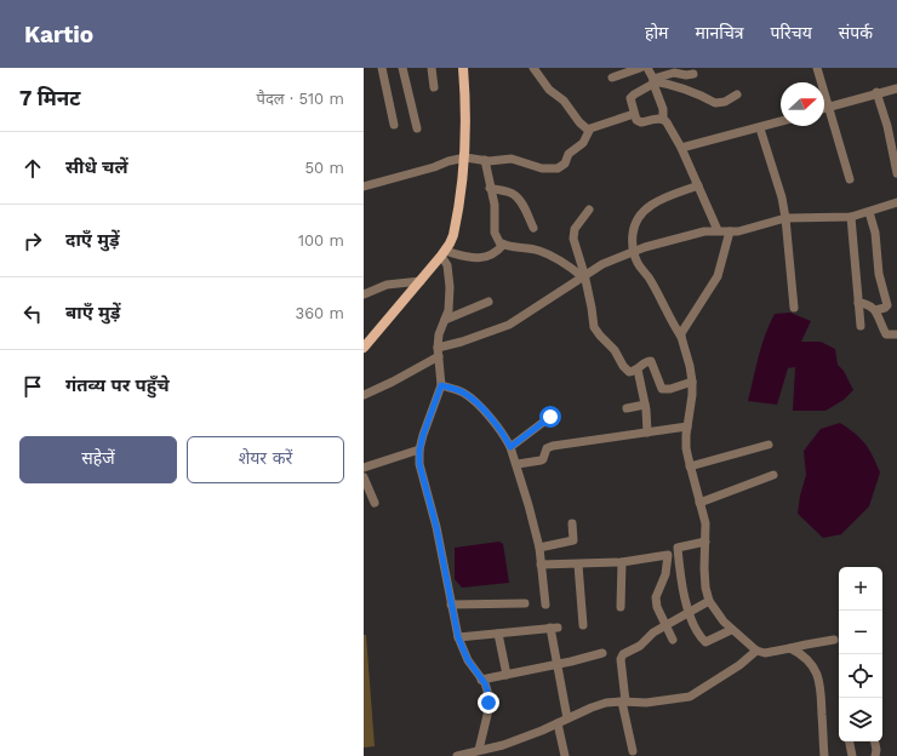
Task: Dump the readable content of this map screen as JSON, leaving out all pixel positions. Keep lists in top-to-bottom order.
{
  "north": "right",
  "page": {
    "header": "Kartio",
    "nav": [
      "होम",
      "मानचित्र",
      "परिचय",
      "संपर्क"
    ],
    "heading": ["7 मिनट", "पैदल · 510 m"],
    "list": [
      ["सीधे चलें", "50 m"],
      ["दाएँ मुड़ें", "100 m"],
      ["बाएँ मुड़ें", "360 m"],
      "गंतव्य पर पहुँचे"
    ],
    "buttons": ["सहेजें", "शेयर करें"],
    "map_buttons": ["+", "−"]
  }
}
